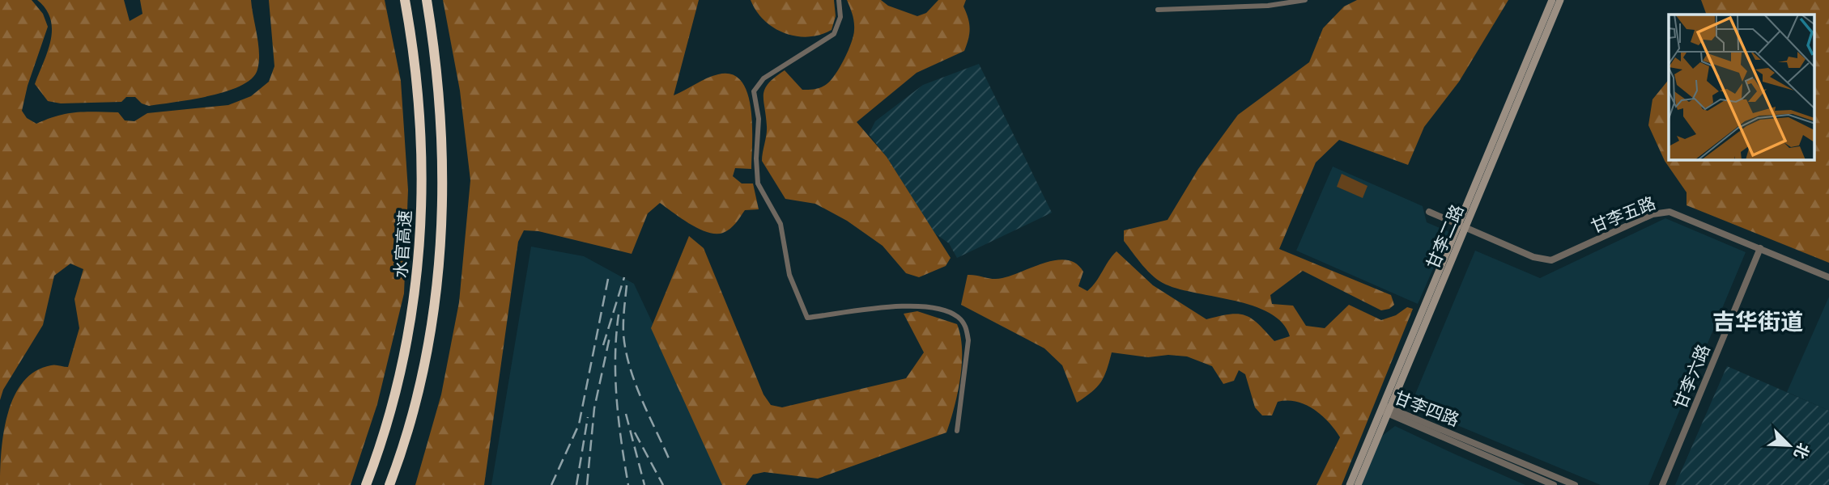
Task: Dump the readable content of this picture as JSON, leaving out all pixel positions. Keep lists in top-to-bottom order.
{
  "streets": {
    "highway": ["水官高速"],
    "main road": ["甘李二路"],
    "street": ["甘李五路", "甘李六路", "甘李四路"]
  },
  "crossings": [
    ["甘李五路", "甘李二路"],
    ["甘李五路", "甘李六路"],
    ["甘李二路", "甘李四路"]
  ],
  "districts": ["吉华街道"],
  "north": "bottom right"
}
